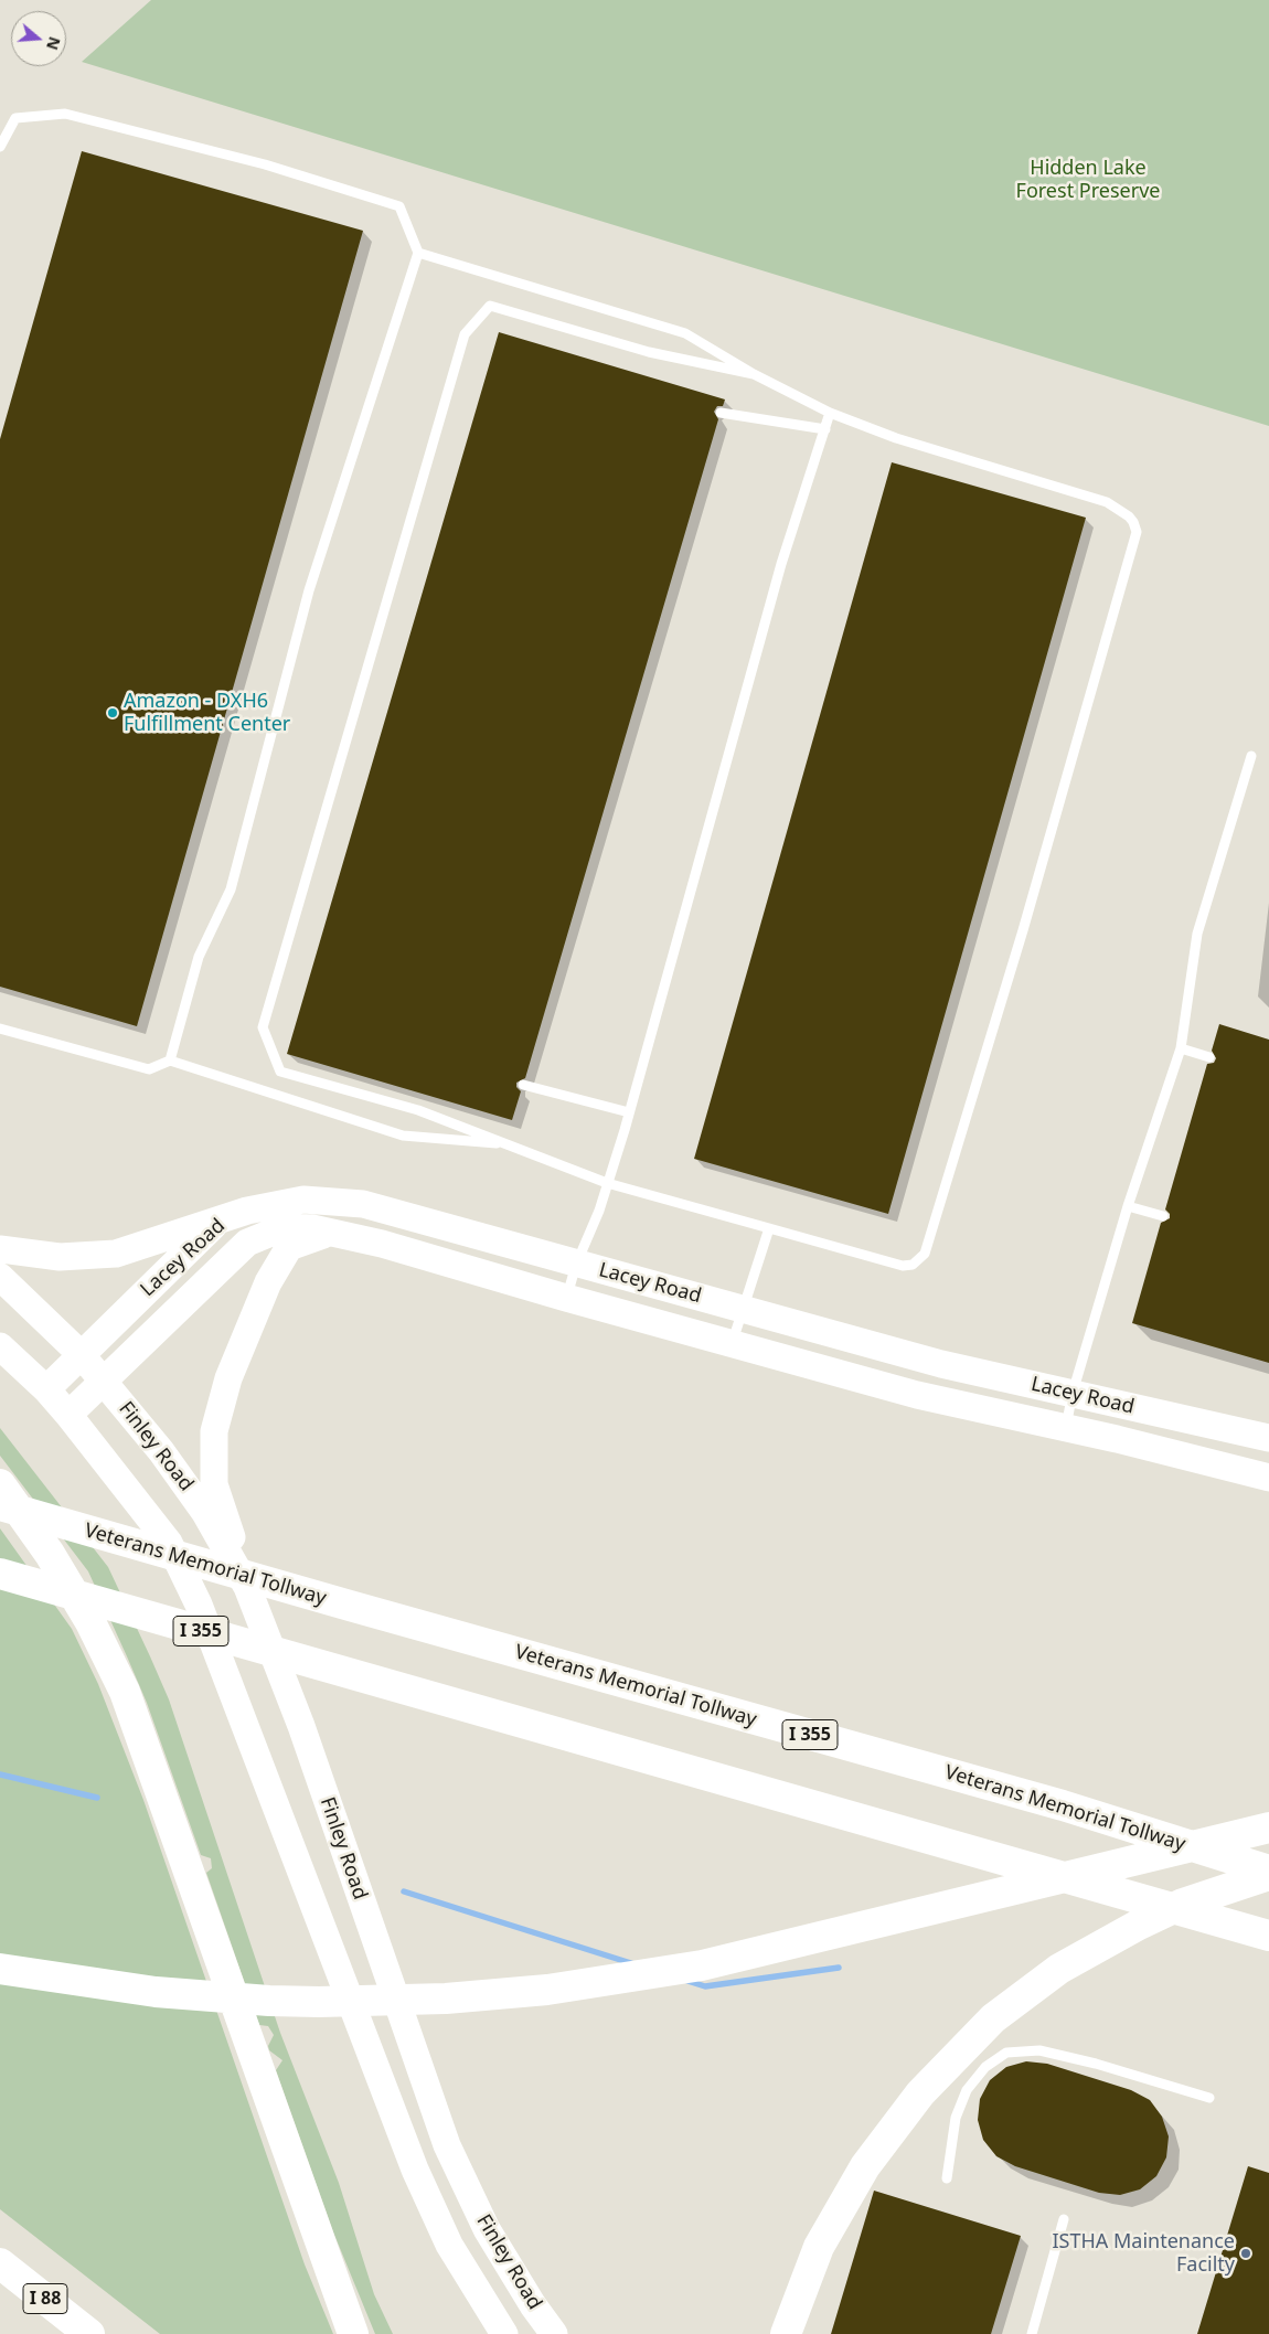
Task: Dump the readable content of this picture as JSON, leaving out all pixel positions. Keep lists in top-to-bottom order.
{
  "streets": {
    "highway": ["Veterans Memorial Tollway", "I 355", "I 88"],
    "main road": ["Lacey Road", "Finley Road"]
  },
  "crossings": [
    ["Lacey Road", "Finley Road"]
  ],
  "parks": ["Hidden Lake Forest Preserve"],
  "places": ["Amazon - DXH6 Fulfillment Center", "ISTHA Maintenance Facilty"],
  "north": "right"
}
